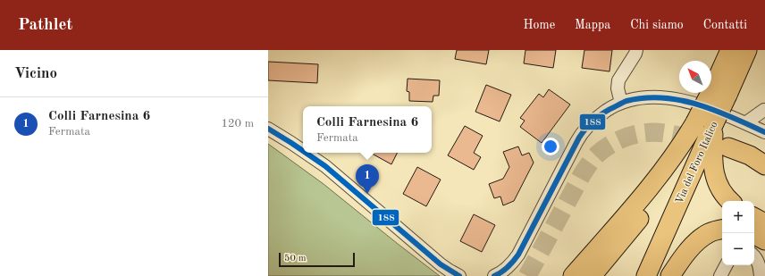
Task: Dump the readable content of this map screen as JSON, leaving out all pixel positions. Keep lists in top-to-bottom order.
{
  "streets": {
    "highway": ["Via del Foro Italico"]
  },
  "lines": ["transit line 188"],
  "scale_bar": "50 m",
  "north": "top left",
  "page": {
    "header": "Pathlet",
    "nav": [
      "Home",
      "Mappa",
      "Chi siamo",
      "Contatti"
    ],
    "heading": "Vicino",
    "list": [
      {
        "mark": "1",
        "name": "Colli Farnesina 6",
        "note": "Fermata",
        "value": "120 m"
      }
    ],
    "popup": ["Colli Farnesina 6", "Fermata"],
    "pins": "1",
    "map_buttons": ["+", "−"],
    "scale": "50 m"
  }
}
